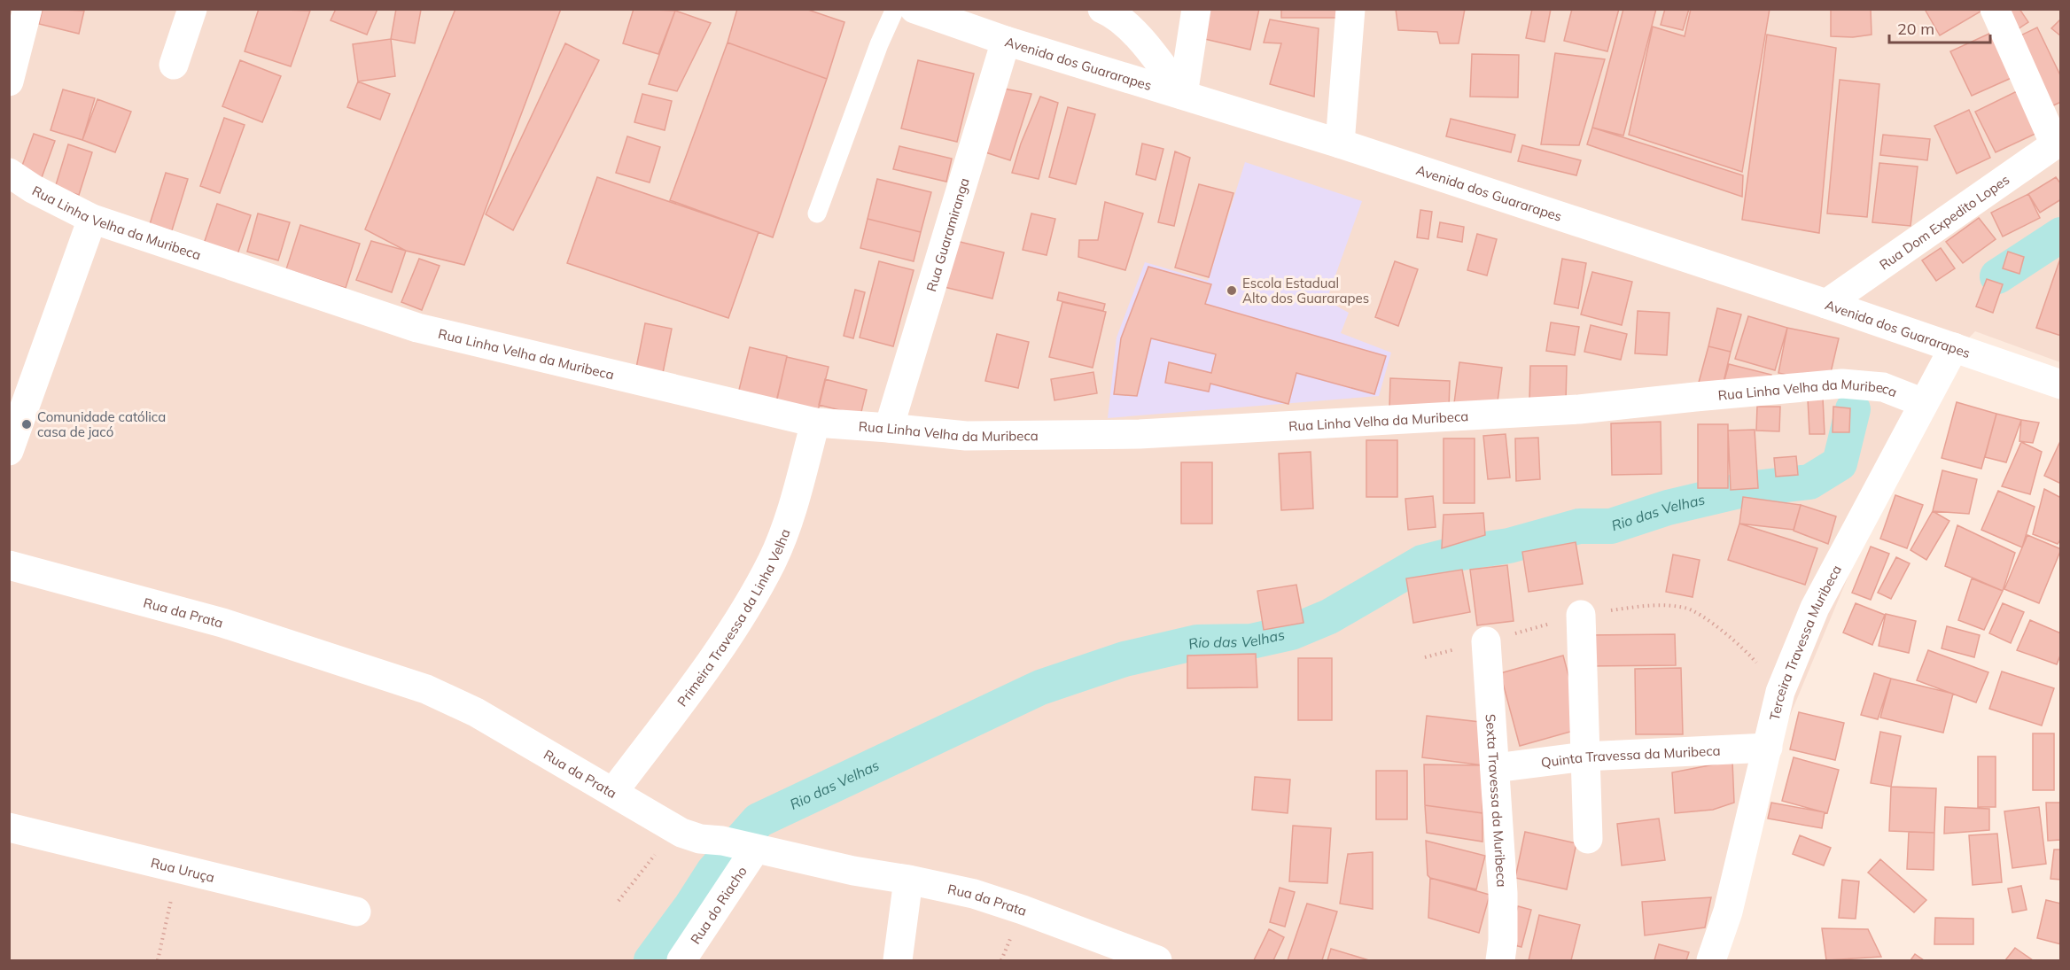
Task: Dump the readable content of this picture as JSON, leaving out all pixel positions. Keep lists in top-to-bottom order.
{
  "streets": {
    "street": [
      "Avenida dos Guararapes",
      "Rua Linha Velha da Muribeca",
      "Rua Dom Expedito Lopes",
      "Rua Guaramiranga",
      "Rua da Prata",
      "Primeira Travessa da Linha Velha",
      "Terceira Travessa Muribeca",
      "Quinta Travessa da Muribeca",
      "Sexta Travessa da Muribeca",
      "Rua Uruça",
      "Rua do Riacho"
    ]
  },
  "crossings": [
    ["Avenida dos Guararapes", "Rua Dom Expedito Lopes"],
    ["Avenida dos Guararapes", "Rua Guaramiranga"],
    ["Avenida dos Guararapes", "Terceira Travessa Muribeca"],
    ["Rua Linha Velha da Muribeca", "Rua Guaramiranga"],
    ["Rua Linha Velha da Muribeca", "Primeira Travessa da Linha Velha"],
    ["Rua Linha Velha da Muribeca", "Terceira Travessa Muribeca"],
    ["Rua da Prata", "Primeira Travessa da Linha Velha"],
    ["Rua da Prata", "Rua do Riacho"],
    ["Terceira Travessa Muribeca", "Quinta Travessa da Muribeca"],
    ["Quinta Travessa da Muribeca", "Sexta Travessa da Muribeca"]
  ],
  "water": ["Rio das Velhas"],
  "places": ["Escola Estadual Alto dos Guararapes", "Comunidade católica casa de jacó"],
  "scale_bar": "20 m"
}
